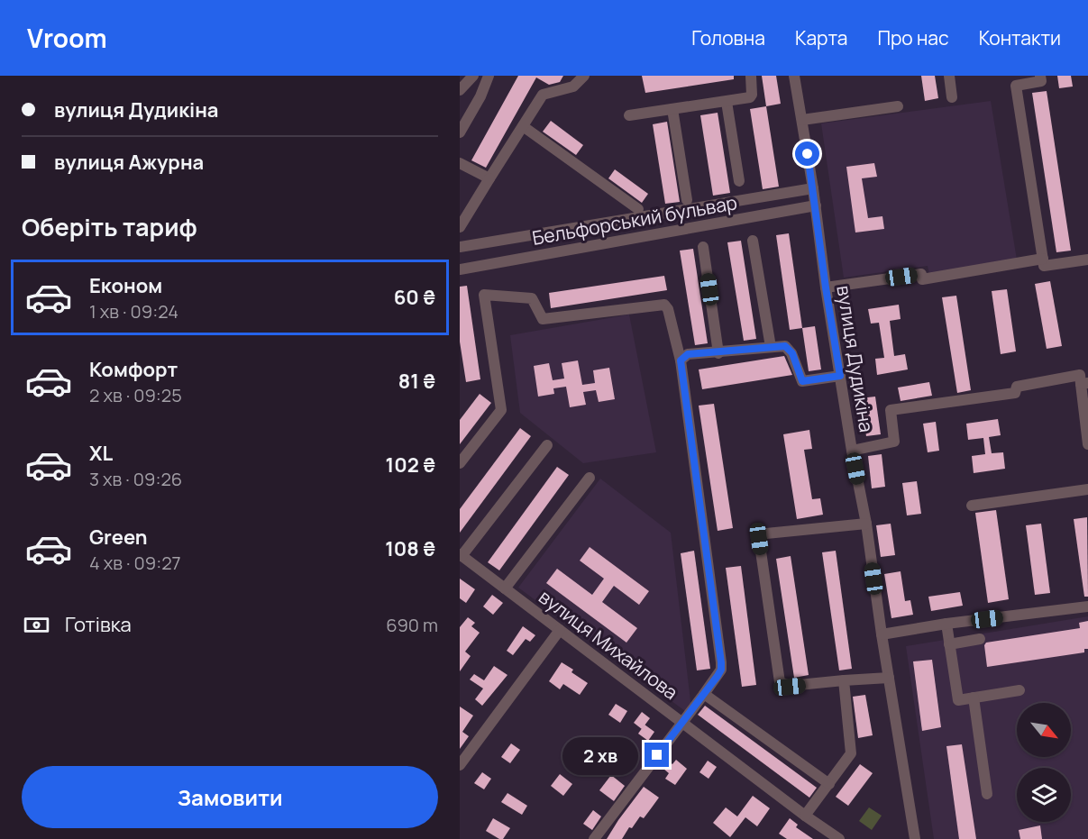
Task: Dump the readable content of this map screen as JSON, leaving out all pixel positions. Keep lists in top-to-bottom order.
{
  "streets": {
    "street": ["Бельфорський бульвар", "вулиця Дудикіна", "вулиця Михайлова"]
  },
  "crossings": [
    ["Бельфорський бульвар", "вулиця Дудикіна"]
  ],
  "north": "bottom right",
  "page": {
    "header": "Vroom",
    "nav": [
      "Головна",
      "Карта",
      "Про нас",
      "Контакти"
    ],
    "banner": ["вулиця Дудикіна", "вулиця Ажурна"],
    "heading": "Оберіть тариф",
    "list": [
      {
        "name": "Економ",
        "note": "1 хв · 09:24",
        "value": "60 ₴"
      },
      {
        "name": "Комфорт",
        "note": "2 хв · 09:25",
        "value": "81 ₴"
      },
      {
        "name": "XL",
        "note": "3 хв · 09:26",
        "value": "102 ₴"
      },
      {
        "name": "Green",
        "note": "4 хв · 09:27",
        "value": "108 ₴"
      }
    ],
    "pay": ["Готівка", "690 m"],
    "bubble": "2 хв",
    "buttons": "Замовити"
  }
}
